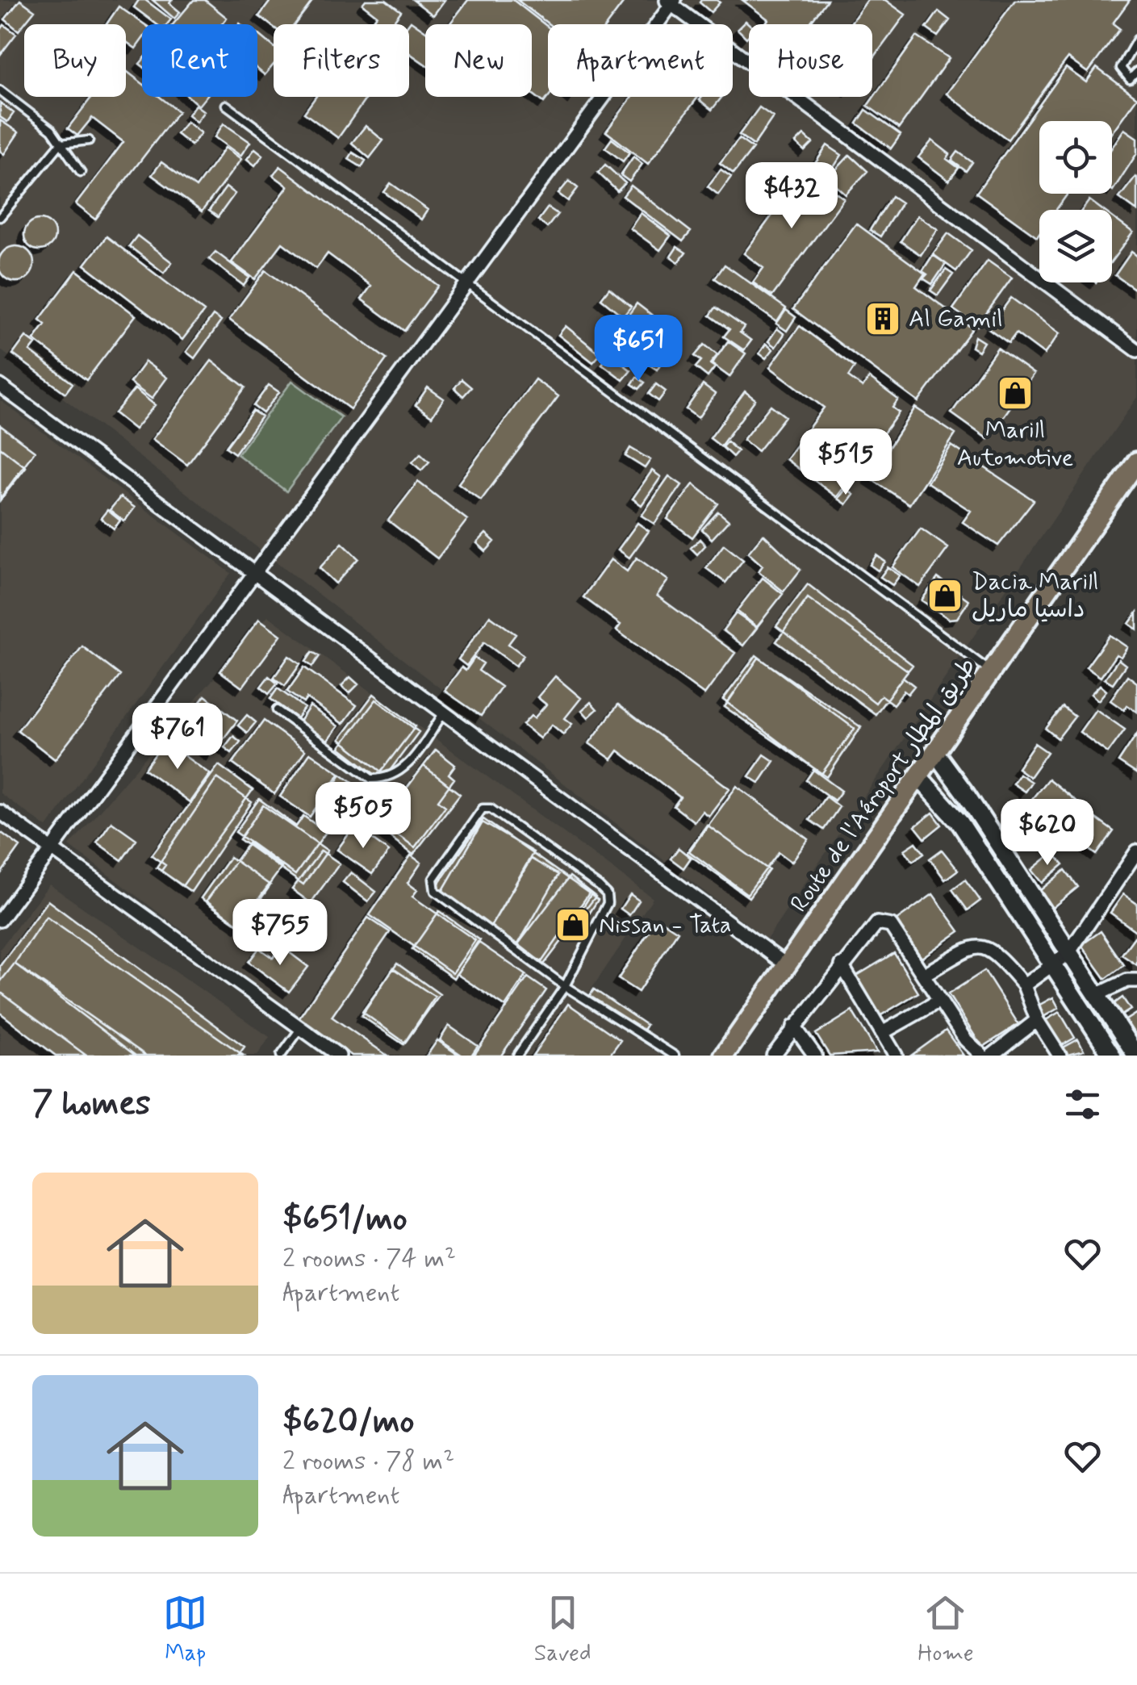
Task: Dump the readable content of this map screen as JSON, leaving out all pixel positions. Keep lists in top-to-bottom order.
{
  "streets": {
    "main road": ["Route de l'Aéroport طريق المطار"]
  },
  "places": {
    "building": ["Al Gamil"],
    "shop": ["Marill Automotive", "Dacia Marill داسيا ماريل", "Nissan - Tata"]
  },
  "page": {
    "chip": [
      "Buy",
      "Rent",
      "Filters",
      "New",
      "Apartment",
      "House"
    ],
    "price": [
      "$432",
      "$651",
      "$515",
      "$761",
      "$505",
      "$620",
      "$755"
    ],
    "heading": "7 homes",
    "list": [
      {
        "name": "$651/mo",
        "note": "2 rooms · 74 m² · Apartment"
      },
      {
        "name": "$620/mo",
        "note": "2 rooms · 78 m² · Apartment"
      }
    ],
    "tabs": ["Map", "Saved", "Home"]
  }
}
